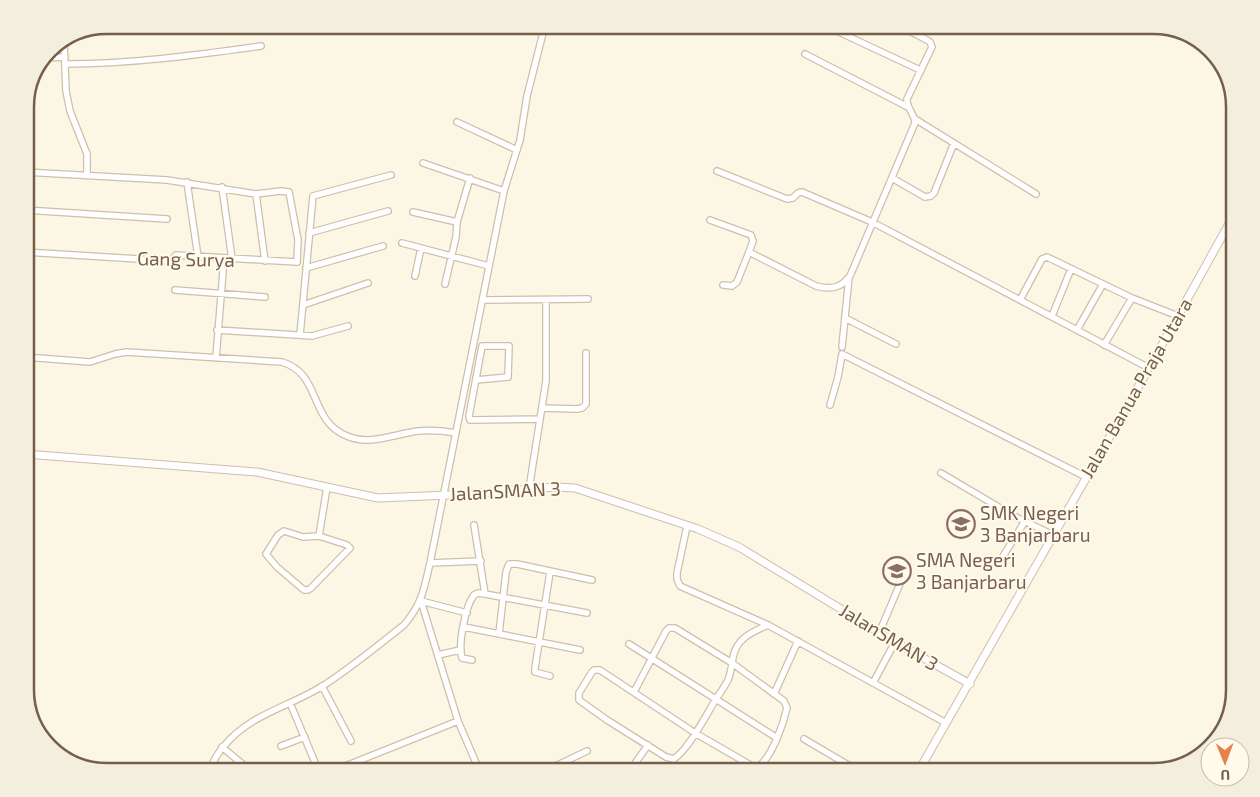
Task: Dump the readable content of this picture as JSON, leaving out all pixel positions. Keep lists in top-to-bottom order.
{
  "streets": {
    "street": ["Gang Surya", "Jalan Banua Praja Utara", "JalanSMAN 3"]
  },
  "crossings": [
    ["Jalan Banua Praja Utara", "JalanSMAN 3"]
  ],
  "places": {
    "school or university": ["SMK Negeri 3 Banjarbaru", "SMA Negeri 3 Banjarbaru"]
  },
  "north": "bottom"
}
